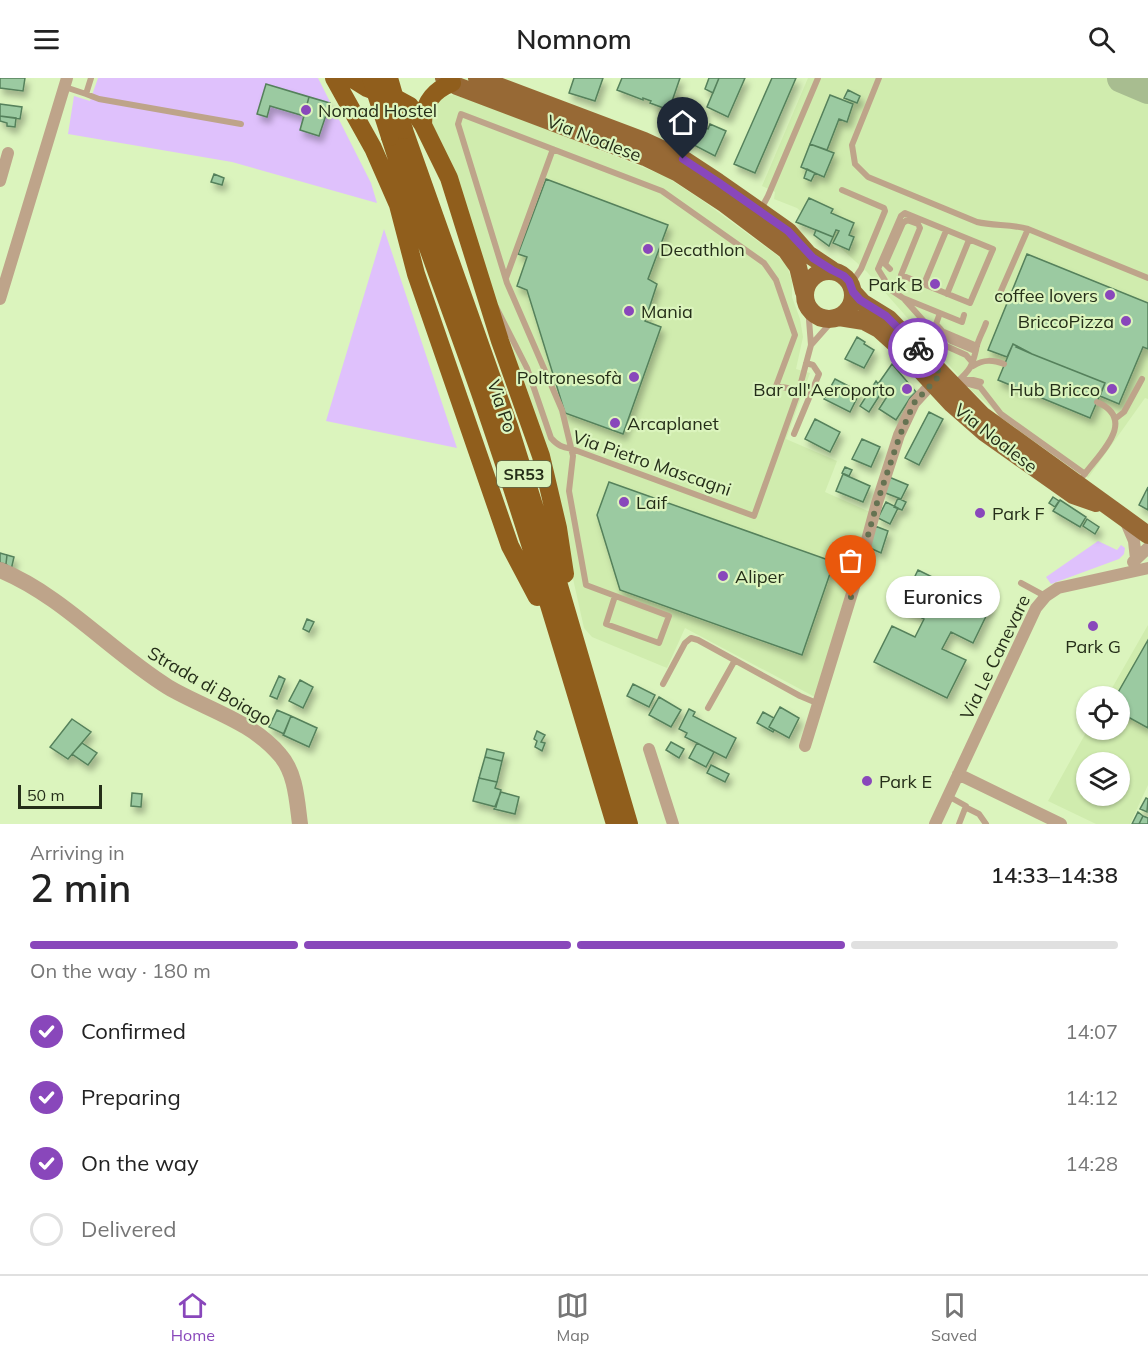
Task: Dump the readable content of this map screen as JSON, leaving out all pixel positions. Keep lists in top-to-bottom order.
{
  "streets": {
    "highway": ["Via Po", "SR53"],
    "main road": ["Via Noalese"],
    "street": ["Via Le Canevare", "Strada di Boiago"],
    "lane": ["Via Pietro Mascagni"]
  },
  "crossings": [
    ["Via Noalese", "Via Pietro Mascagni"],
    ["Via Po", "SR53"]
  ],
  "places": [
    "Nomad Hostel",
    "Decathlon",
    "Park B",
    "coffee lovers",
    "Mania",
    "BriccoPizza",
    "Poltronesofà",
    "Bar all'Aeroporto",
    "Hub Bricco",
    "Arcaplanet",
    "Laif",
    "Park F",
    "Aliper",
    "Euronics",
    "Park G",
    "Park E"
  ],
  "scale_bar": "50 m",
  "page": {
    "header": "Nomnom",
    "bubble": "Euronics",
    "scale": "50 m",
    "heading": ["2 min", "Arriving in", "14:33–14:38"],
    "bar": "On the way · 180 m",
    "list": [
      ["Confirmed", "14:07"],
      ["Preparing", "14:12"],
      ["On the way", "14:28"],
      "Delivered"
    ],
    "tabs": ["Home", "Map", "Saved"]
  }
}
